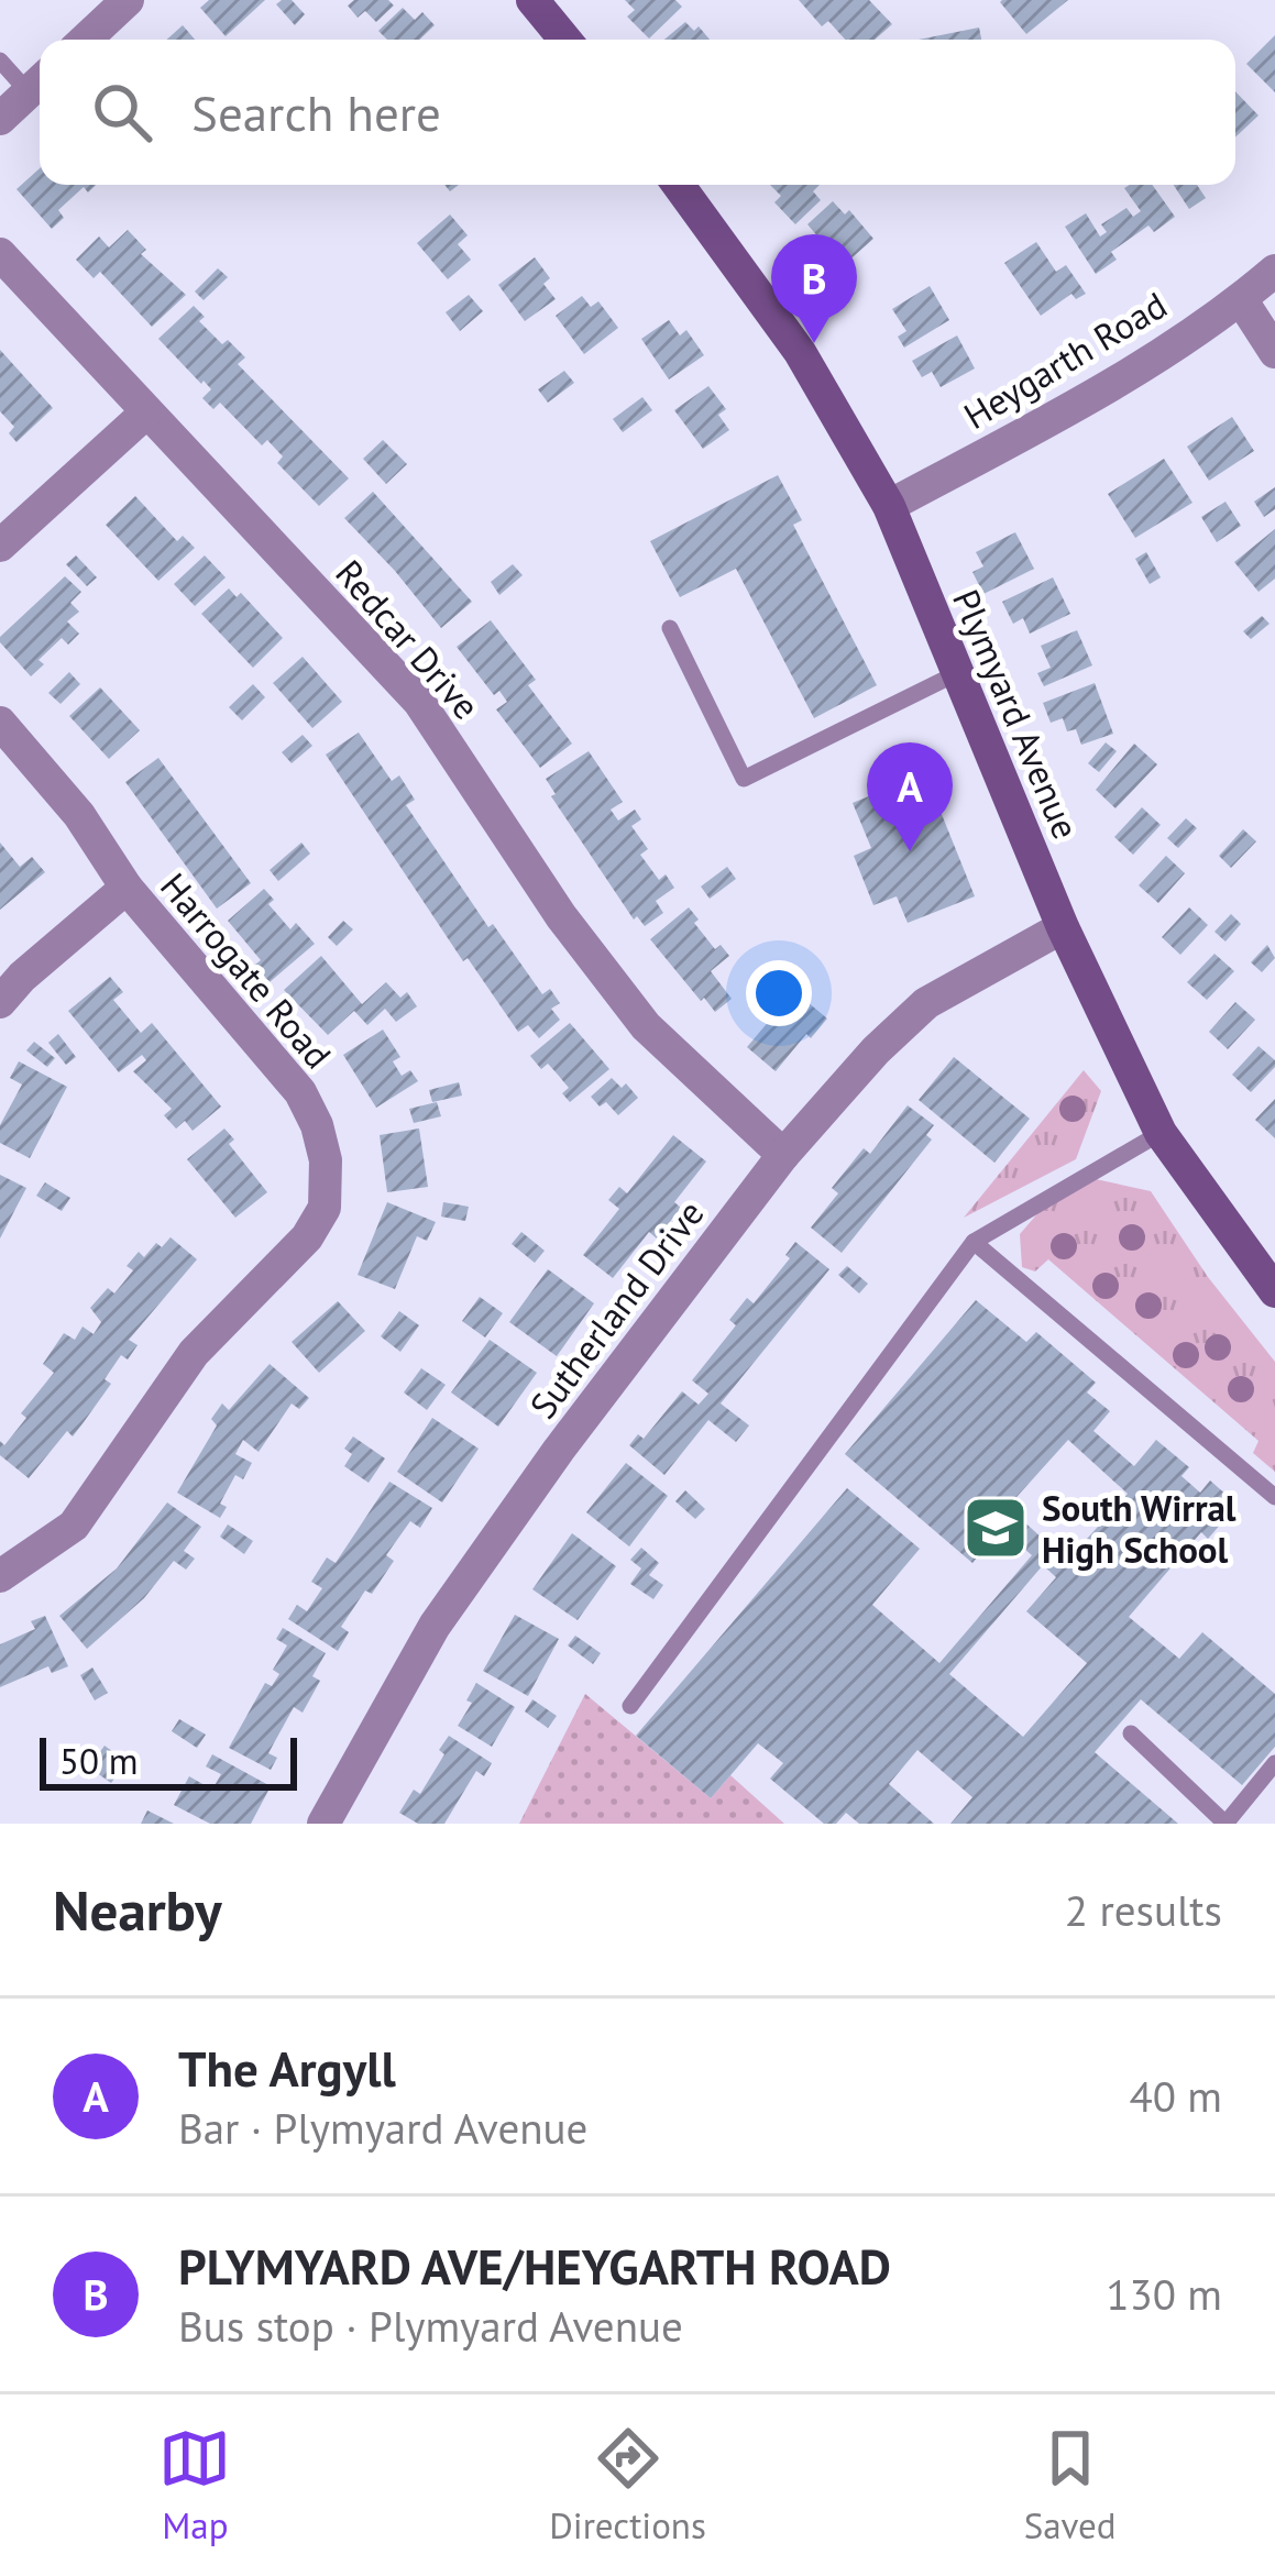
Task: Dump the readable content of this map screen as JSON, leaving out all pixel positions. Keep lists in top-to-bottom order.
{
  "streets": {
    "street": [
      "Heygarth Road",
      "Redcar Drive",
      "Plymyard Avenue",
      "Harrogate Road",
      "Sutherland Drive"
    ]
  },
  "crossings": [
    ["Heygarth Road", "Plymyard Avenue"],
    ["Redcar Drive", "Sutherland Drive"],
    ["Plymyard Avenue", "Sutherland Drive"]
  ],
  "places": {
    "school or university": ["South Wirral High School"]
  },
  "scale_bar": "50 m",
  "page": {
    "search": "Search here",
    "pins": ["B", "A"],
    "scale": "50 m",
    "heading": ["Nearby", "2 results"],
    "list": [
      {
        "mark": "A",
        "name": "The Argyll",
        "note": "Bar · Plymyard Avenue",
        "value": "40 m"
      },
      {
        "mark": "B",
        "name": "PLYMYARD AVE/HEYGARTH ROAD",
        "note": "Bus stop · Plymyard Avenue",
        "value": "130 m"
      }
    ],
    "nav": ["Map", "Directions", "Saved"]
  }
}
